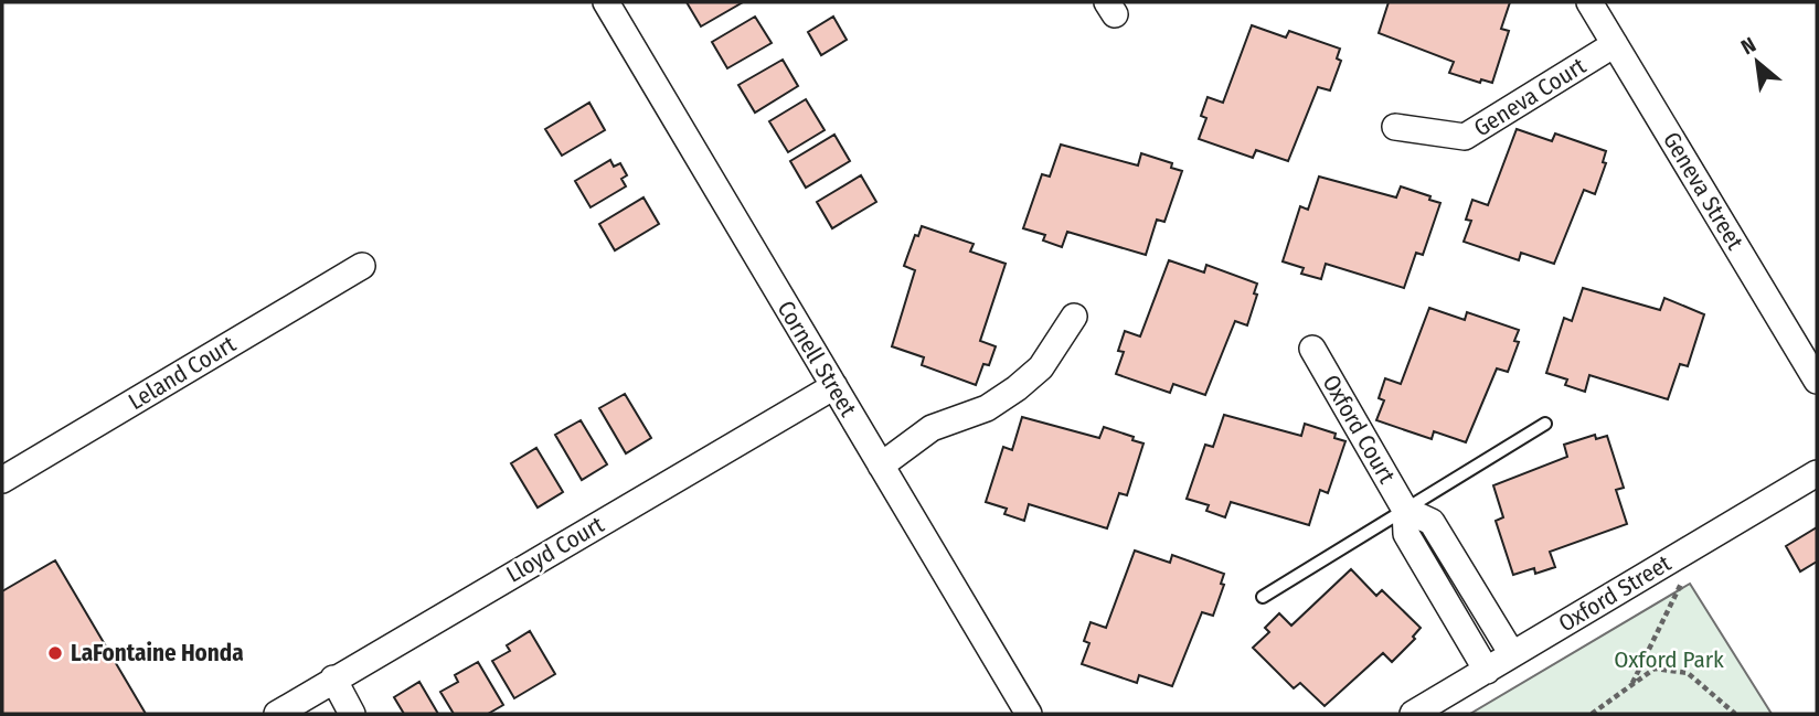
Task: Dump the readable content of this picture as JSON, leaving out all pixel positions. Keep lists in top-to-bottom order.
{
  "streets": {
    "street": [
      "Geneva Court",
      "Geneva Street",
      "Cornell Street",
      "Leland Court",
      "Oxford Court",
      "Lloyd Court",
      "Oxford Street"
    ]
  },
  "crossings": [
    ["Geneva Court", "Geneva Street"],
    ["Cornell Street", "Lloyd Court"],
    ["Oxford Court", "Oxford Street"]
  ],
  "parks": ["Oxford Park"],
  "places": ["LaFontaine Honda"],
  "north": "top left"
}
